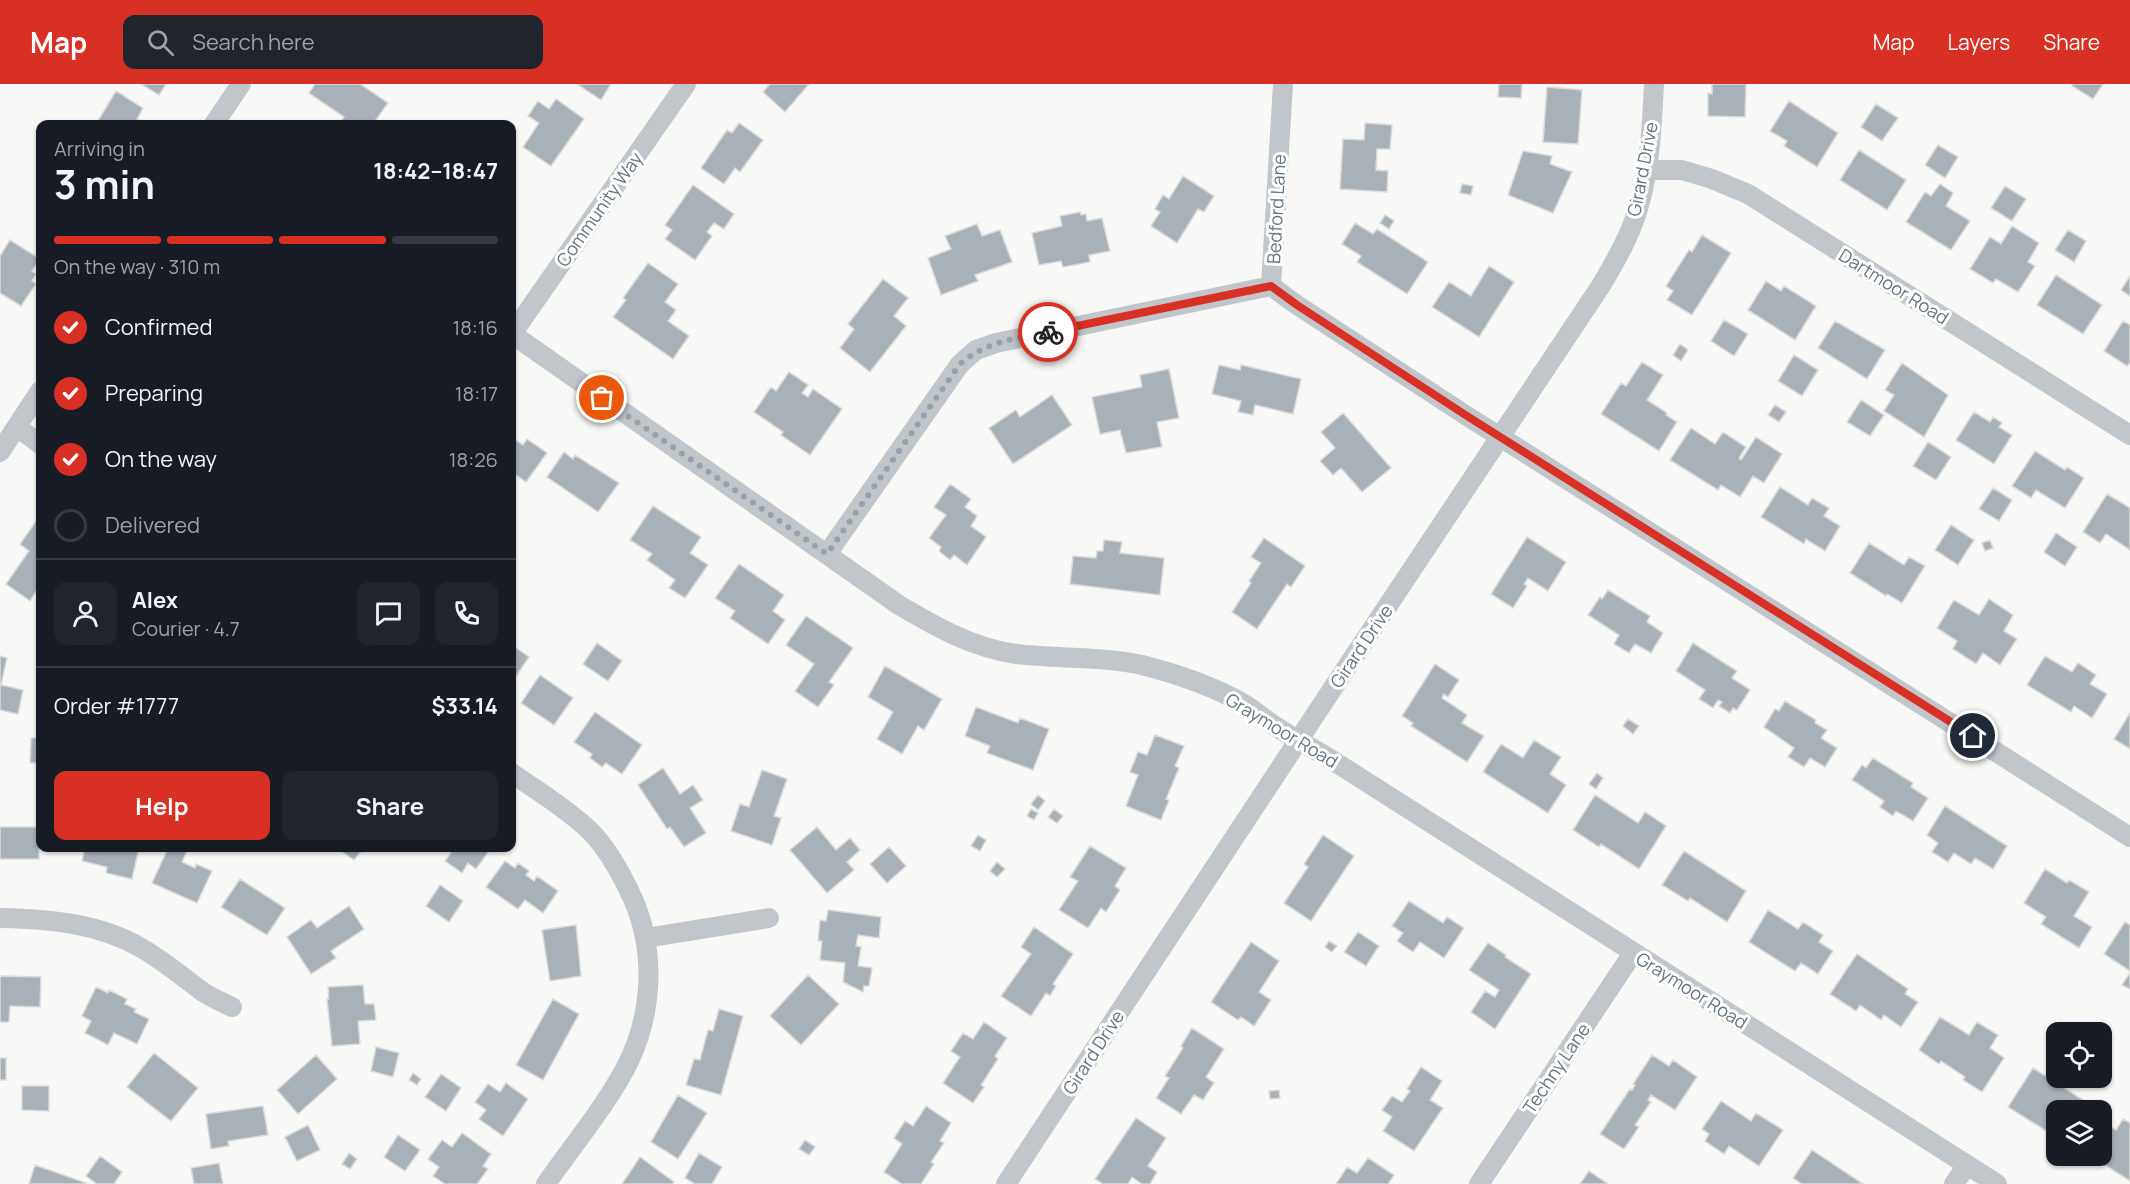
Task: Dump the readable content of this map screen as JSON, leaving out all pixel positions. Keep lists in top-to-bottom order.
{
  "streets": {
    "street": [
      "Girard Drive",
      "Community Way",
      "Bedford Lane",
      "Dartmoor Road",
      "Graymoor Road",
      "Techny Lane"
    ]
  },
  "crossings": [
    ["Girard Drive", "Bedford Lane"],
    ["Girard Drive", "Dartmoor Road"],
    ["Girard Drive", "Graymoor Road"],
    ["Graymoor Road", "Techny Lane"]
  ],
  "page": {
    "header": "Map",
    "search": "Search here",
    "nav": ["Map", "Layers", "Share"],
    "heading": ["3 min", "Arriving in", "18:42–18:47"],
    "panel": [
      "Alex",
      "Courier · 4.7",
      "Order #1777",
      "$33.14"
    ],
    "bar": "On the way · 310 m",
    "list": [
      ["Confirmed", "18:16"],
      ["Preparing", "18:17"],
      ["On the way", "18:26"],
      "Delivered"
    ],
    "buttons": ["Help", "Share"]
  }
}
